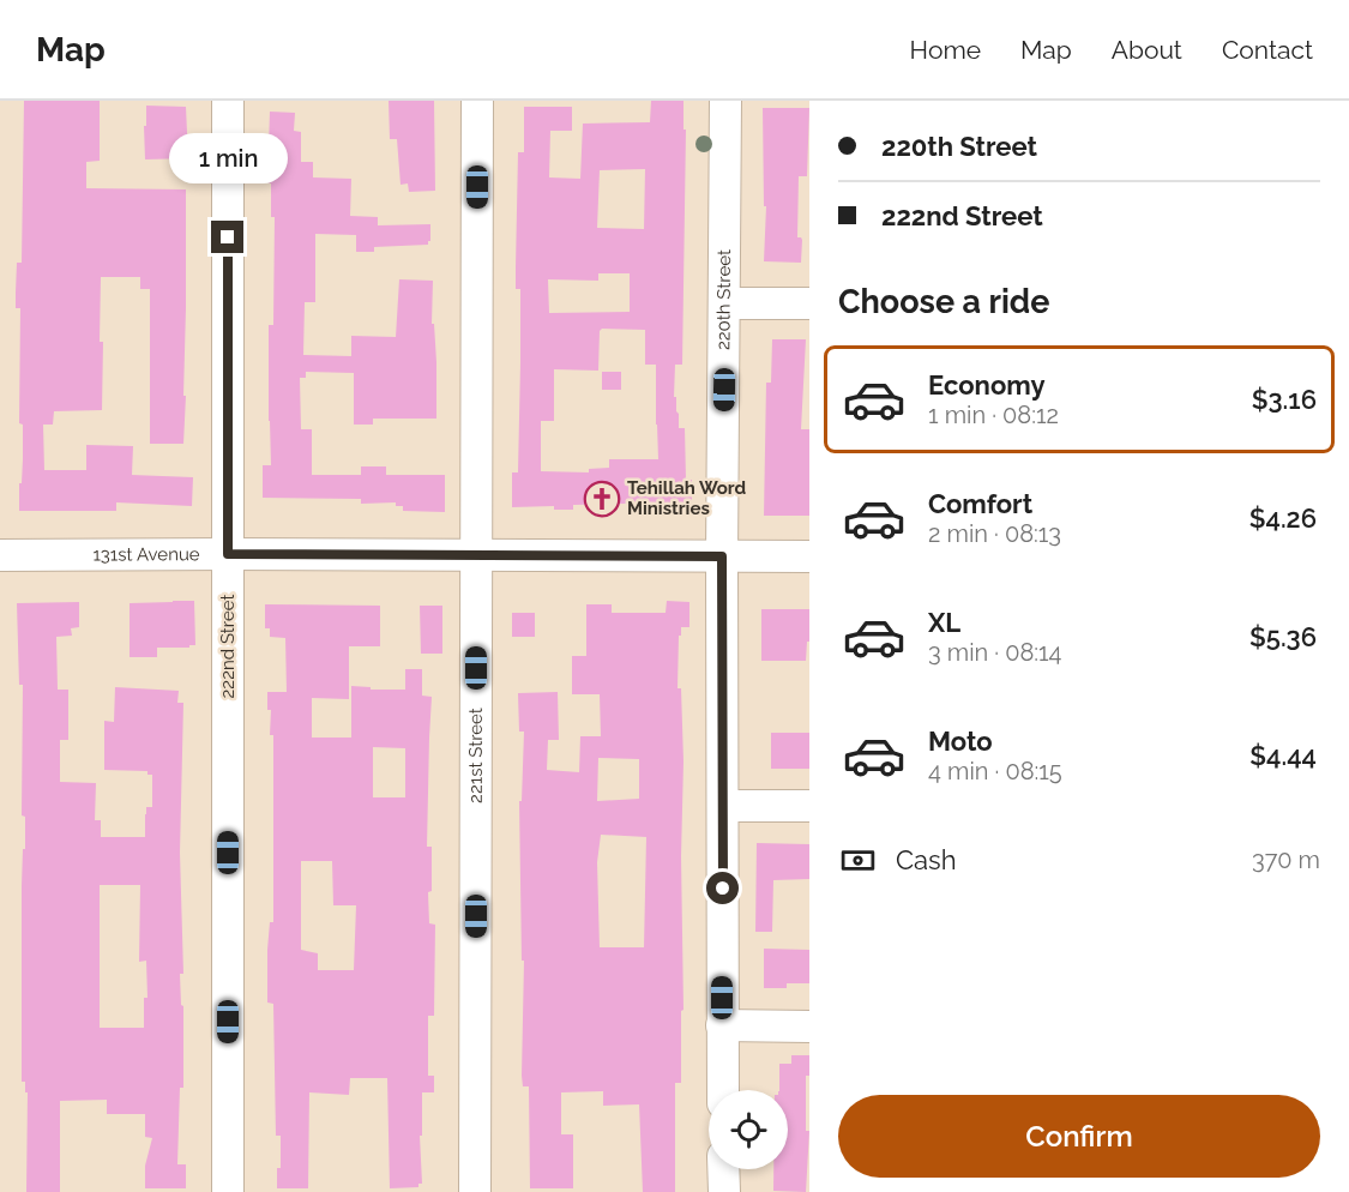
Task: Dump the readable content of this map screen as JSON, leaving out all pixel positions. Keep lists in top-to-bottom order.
{
  "streets": {
    "street": [
      "220th Street",
      "131st Avenue",
      "222nd Street",
      "221st Street"
    ]
  },
  "crossings": [
    ["220th Street", "131st Avenue"],
    ["131st Avenue", "222nd Street"],
    ["131st Avenue", "221st Street"]
  ],
  "places": {
    "church": ["Tehillah Word Ministries"]
  },
  "page": {
    "header": "Map",
    "nav": [
      "Home",
      "Map",
      "About",
      "Contact"
    ],
    "banner": ["220th Street", "222nd Street"],
    "bubble": "1 min",
    "heading": "Choose a ride",
    "list": [
      {
        "name": "Economy",
        "note": "1 min · 08:12",
        "value": "$3.16"
      },
      {
        "name": "Comfort",
        "note": "2 min · 08:13",
        "value": "$4.26"
      },
      {
        "name": "XL",
        "note": "3 min · 08:14",
        "value": "$5.36"
      },
      {
        "name": "Moto",
        "note": "4 min · 08:15",
        "value": "$4.44"
      }
    ],
    "pay": ["Cash", "370 m"],
    "buttons": "Confirm"
  }
}
